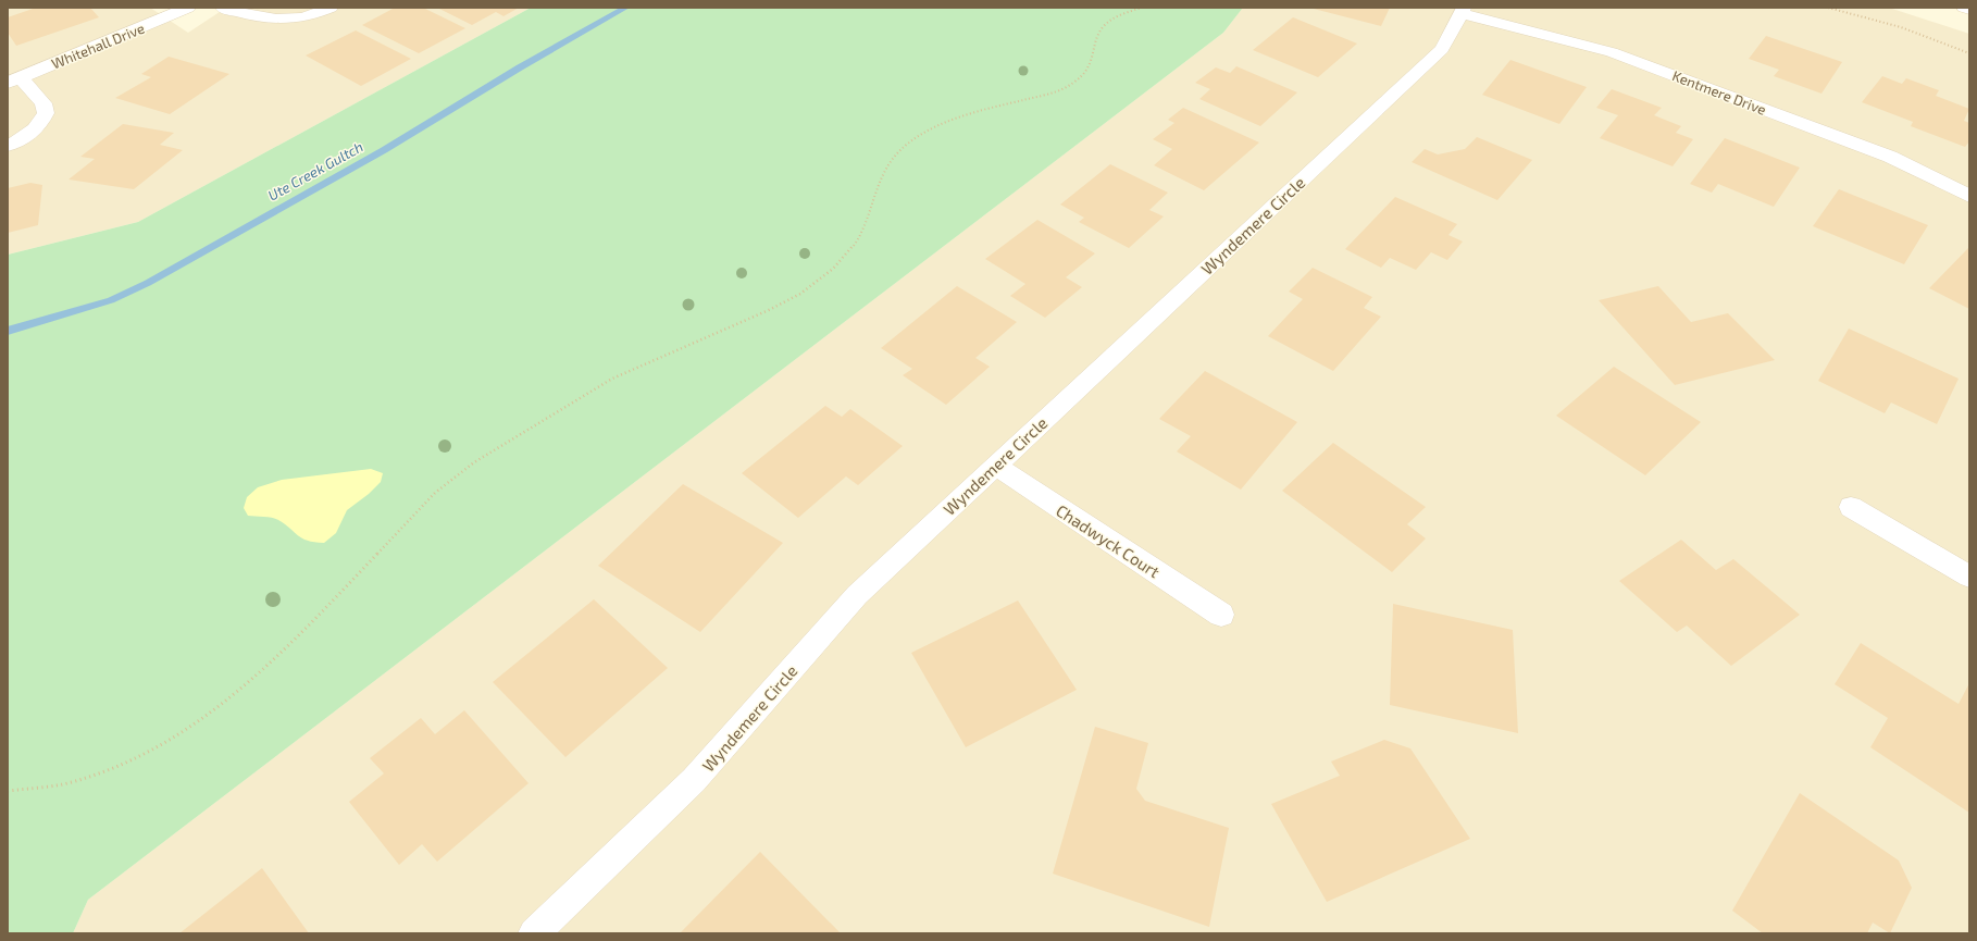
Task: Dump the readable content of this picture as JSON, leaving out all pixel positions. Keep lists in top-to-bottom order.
{
  "streets": {
    "street": [
      "Whitehall Drive",
      "Kentmere Drive",
      "Wyndemere Circle",
      "Chadwyck Court"
    ]
  },
  "crossings": [
    ["Kentmere Drive", "Wyndemere Circle"],
    ["Wyndemere Circle", "Chadwyck Court"]
  ],
  "water": ["Ute Creek Gultch"]
}
